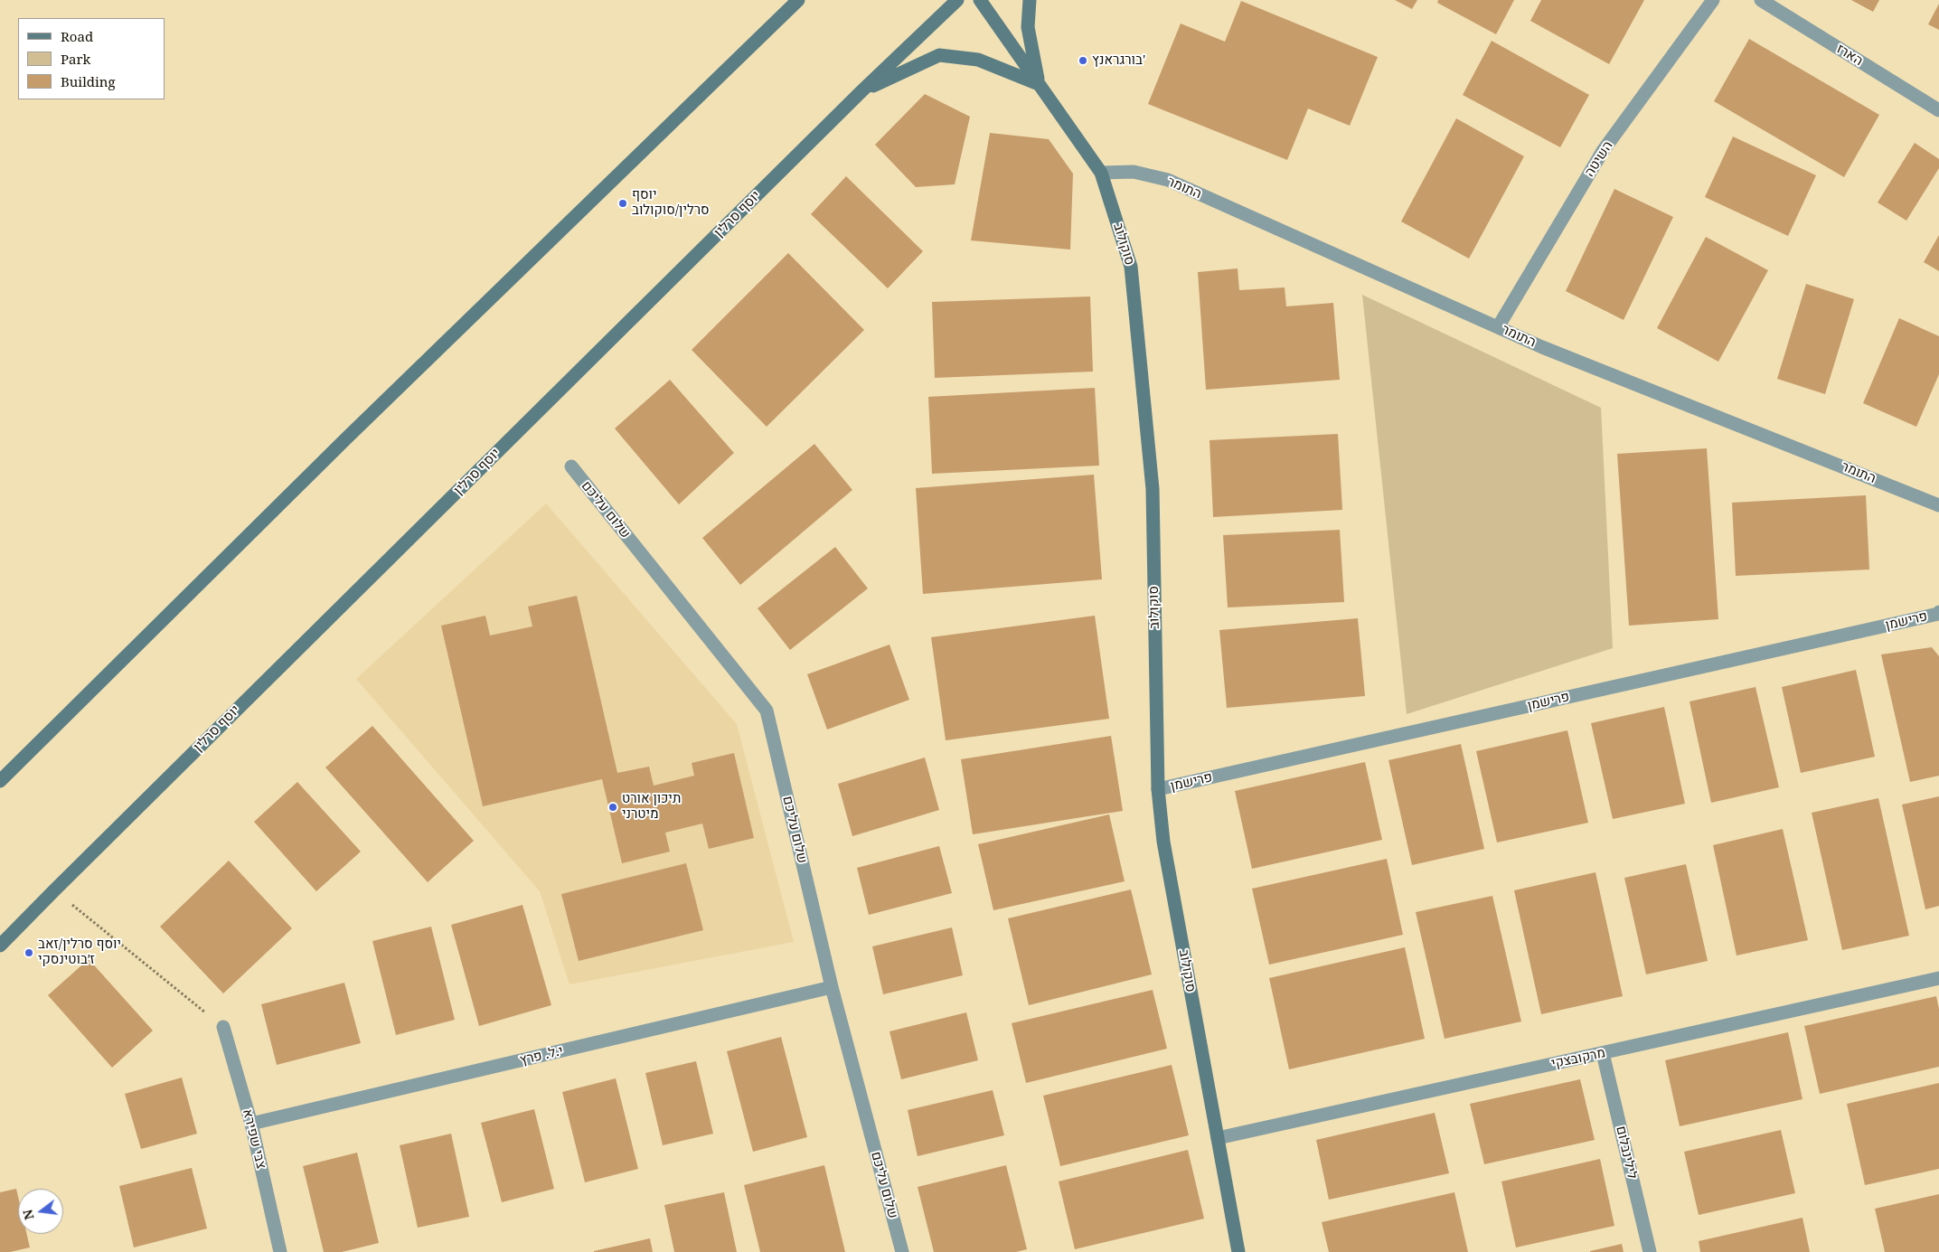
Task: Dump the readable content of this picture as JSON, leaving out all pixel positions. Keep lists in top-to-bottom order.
{
  "streets": {
    "main road": ["יוסף סרלין", "סוקולוב"],
    "street": [
      "הארז",
      "השיטה",
      "התומר",
      "שלום עליכם",
      "פרישמן",
      "י.ל. פרץ",
      "מרקובצקי",
      "צבי שפירא",
      "לילינבלום"
    ]
  },
  "crossings": [
    ["השיטה", "התומר"],
    ["התומר", "סוקולוב"],
    ["סוקולוב", "פרישמן"],
    ["סוקולוב", "מרקובצקי"],
    ["שלום עליכם", "י.ל. פרץ"],
    ["י.ל. פרץ", "צבי שפירא"],
    ["מרקובצקי", "לילינבלום"]
  ],
  "places": [
    "בורגראנץ'",
    "יוסף סרלין/סוקולוב",
    "תיכון אורט מיטרני",
    "יוסף סרלין/זאב ז׳בוטינסקי"
  ],
  "legend": ["Road", "Park", "Building"],
  "north": "left"
}
